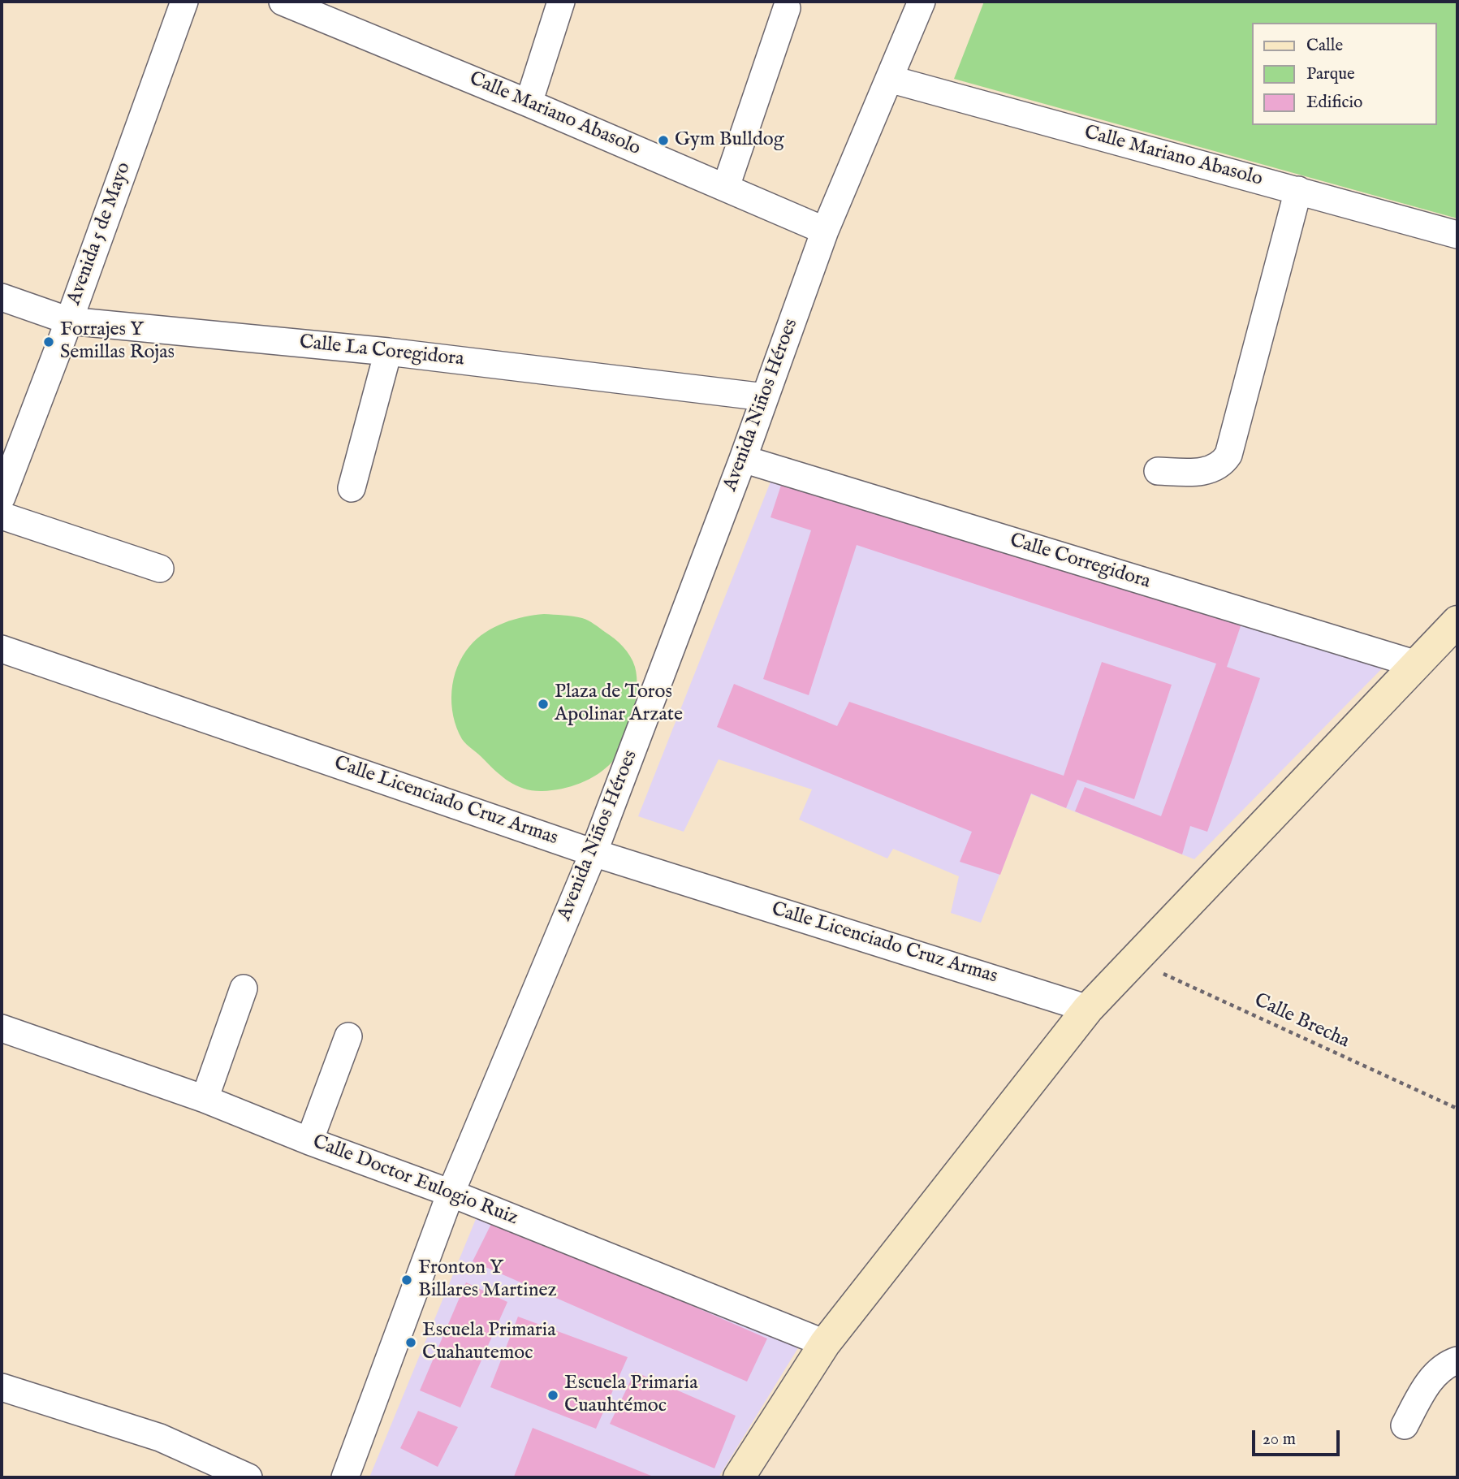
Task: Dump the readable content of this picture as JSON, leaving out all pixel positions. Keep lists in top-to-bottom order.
{
  "streets": {
    "street": [
      "Calle Mariano Abasolo",
      "Avenida 5 de Mayo",
      "Calle La Coregidora",
      "Avenida Niños Héroes",
      "Calle Corregidora",
      "Calle Licenciado Cruz Armas",
      "Calle Doctor Eulogio Ruiz"
    ],
    "path": ["Calle Brecha"]
  },
  "crossings": [
    ["Calle Mariano Abasolo", "Avenida Niños Héroes"],
    ["Avenida 5 de Mayo", "Calle La Coregidora"],
    ["Calle La Coregidora", "Avenida Niños Héroes"],
    ["Avenida Niños Héroes", "Calle Corregidora"],
    ["Avenida Niños Héroes", "Calle Licenciado Cruz Armas"],
    ["Avenida Niños Héroes", "Calle Doctor Eulogio Ruiz"]
  ],
  "places": [
    "Gym Bulldog",
    "Forrajes Y Semillas Rojas",
    "Plaza de Toros Apolinar Arzate",
    "Fronton Y Billares Martinez",
    "Escuela Primaria Cuahautemoc",
    "Escuela Primaria Cuauhtémoc"
  ],
  "legend": ["Calle", "Parque", "Edificio"],
  "scale_bar": "20 m"
}
